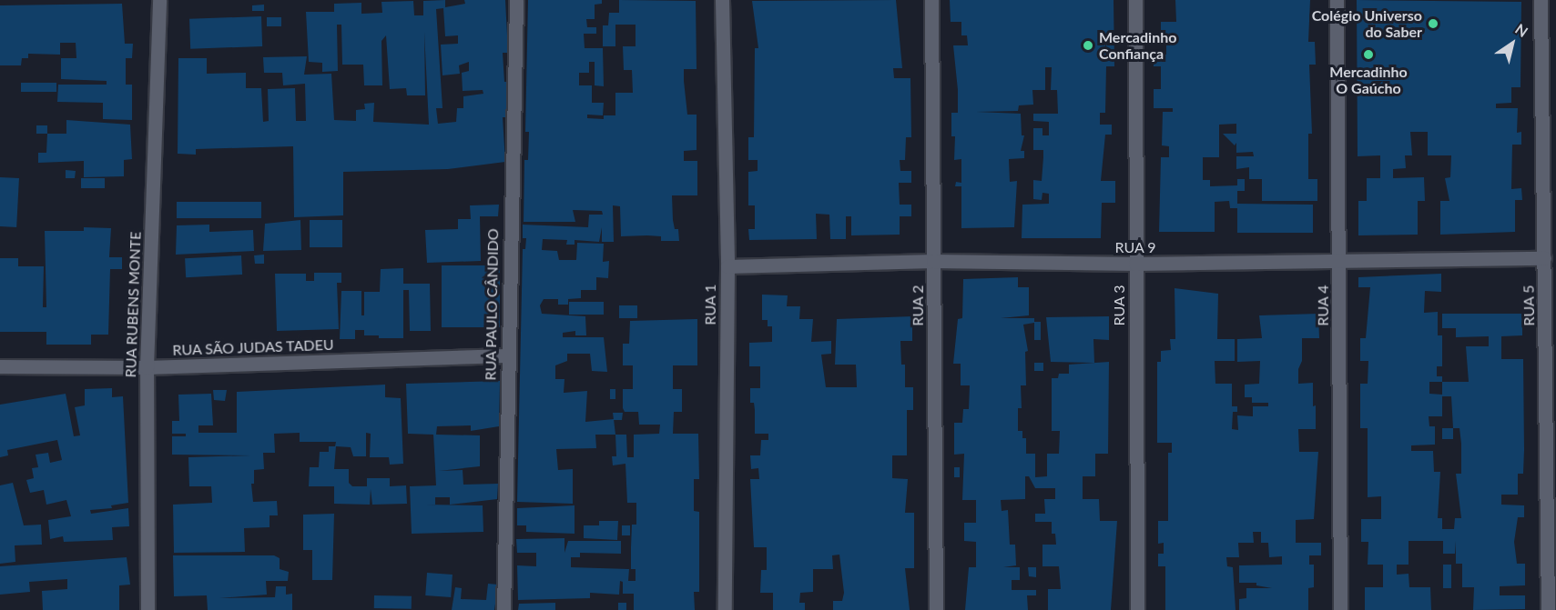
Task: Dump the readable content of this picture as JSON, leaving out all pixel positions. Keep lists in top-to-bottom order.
{
  "streets": {
    "street": [
      "RUA 9",
      "RUA RUBENS MONTE",
      "RUA PAULO CÂNDIDO",
      "RUA 1",
      "RUA 2",
      "RUA 3",
      "RUA 4",
      "RUA 5",
      "RUA SÃO JUDAS TADEU"
    ]
  },
  "crossings": [
    ["RUA 9", "RUA 1"],
    ["RUA 9", "RUA 2"],
    ["RUA 9", "RUA 3"],
    ["RUA 9", "RUA 4"],
    ["RUA 9", "RUA 5"],
    ["RUA RUBENS MONTE", "RUA SÃO JUDAS TADEU"],
    ["RUA PAULO CÂNDIDO", "RUA SÃO JUDAS TADEU"]
  ],
  "places": ["Colégio Universo do Saber", "Mercadinho Confiança", "Mercadinho O Gaúcho"],
  "north": "top right"
}
